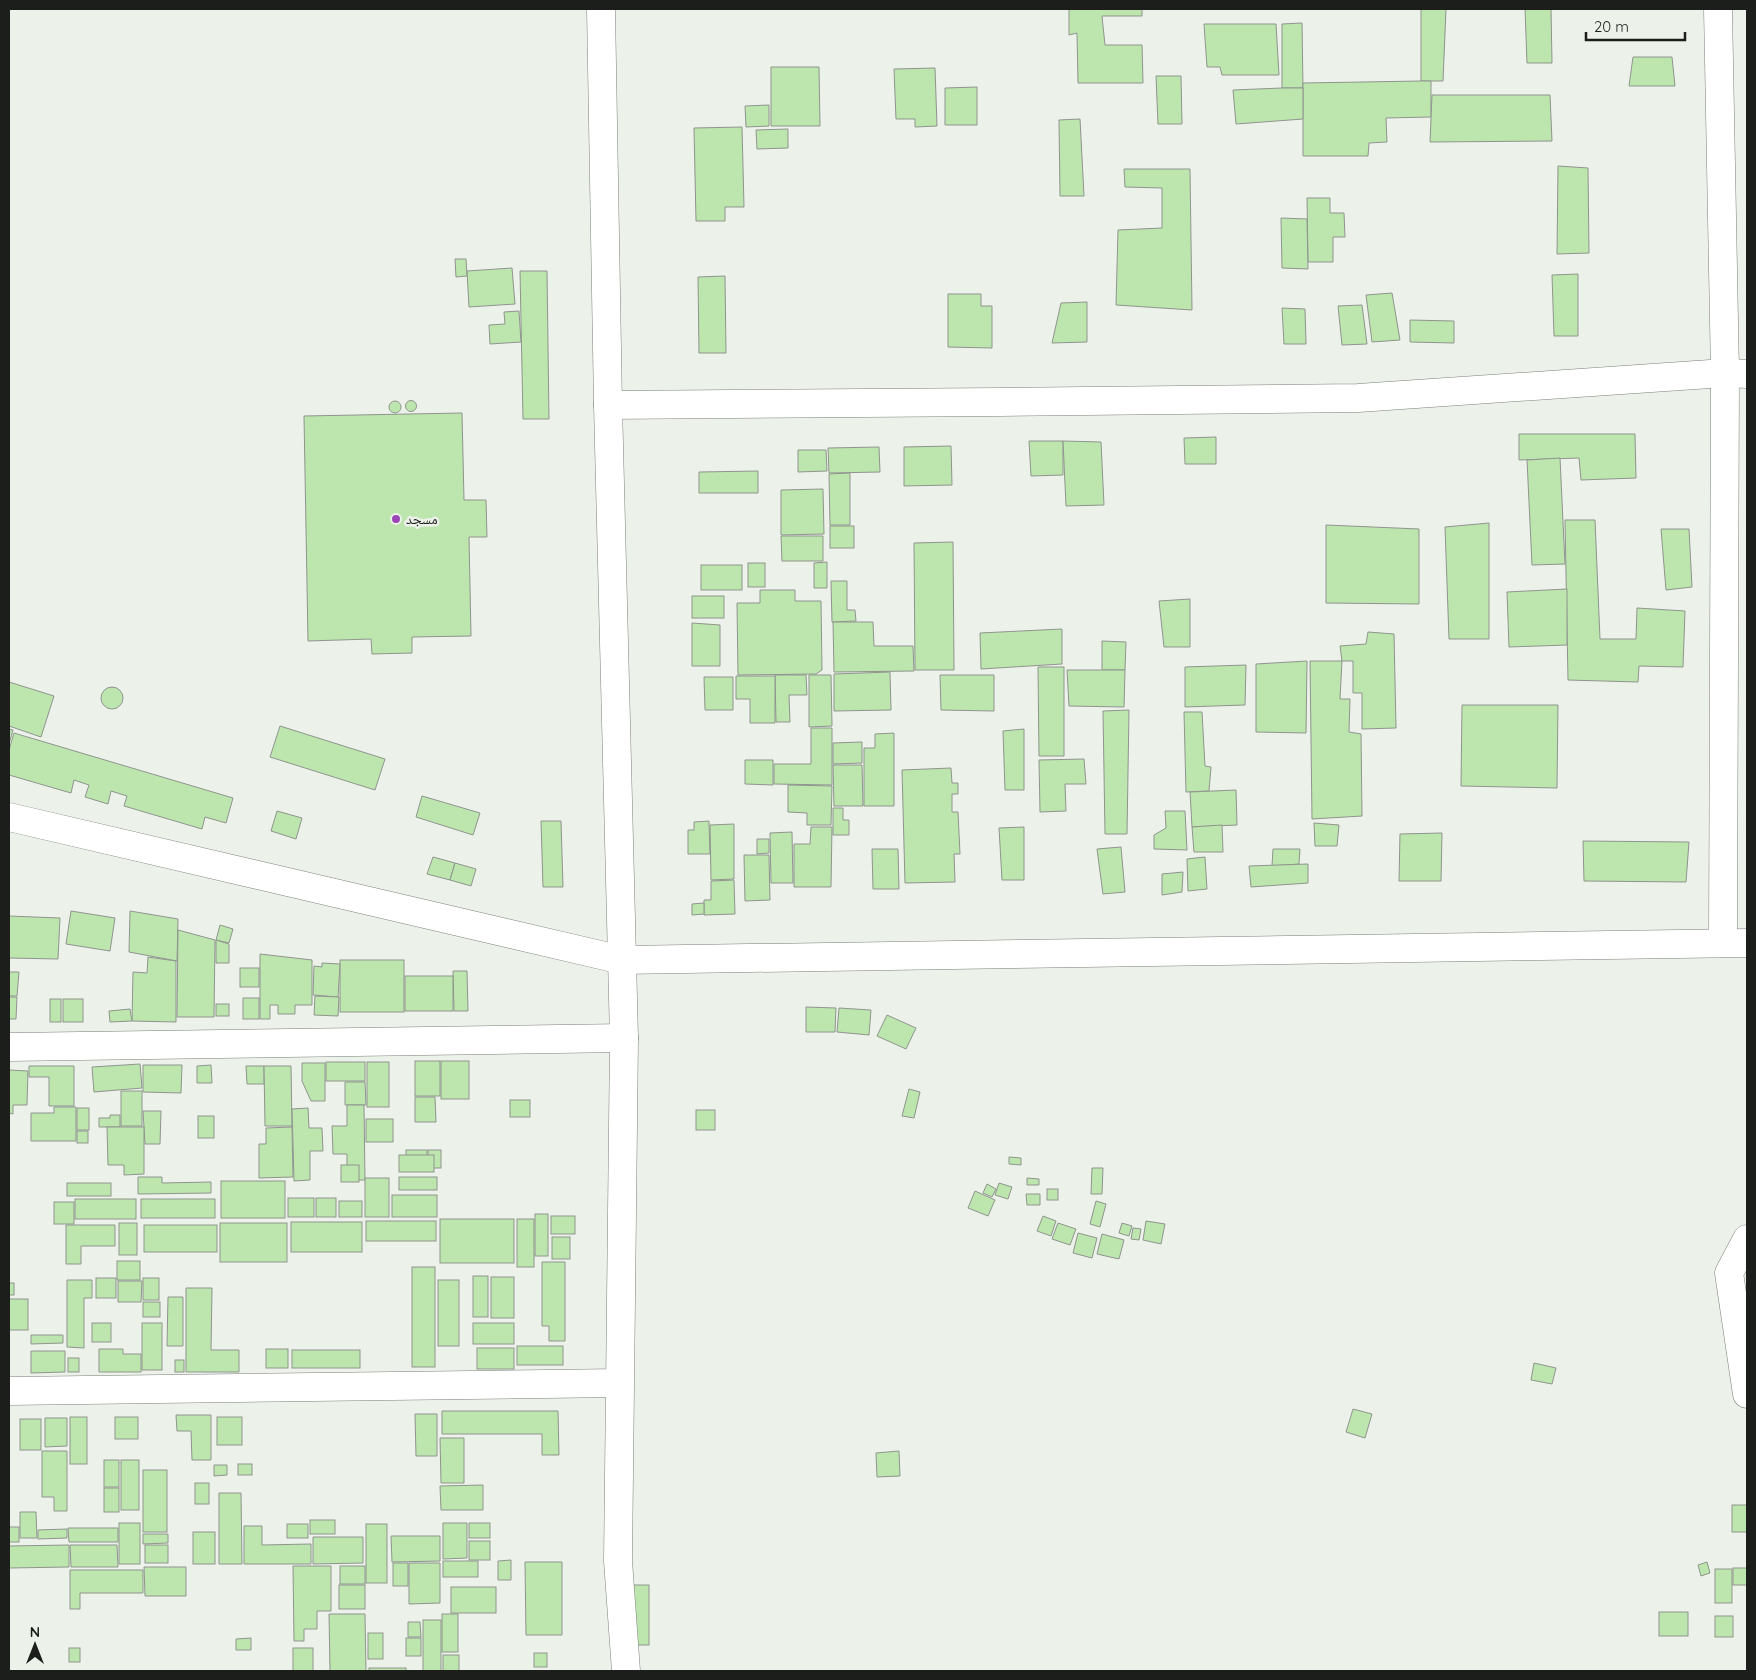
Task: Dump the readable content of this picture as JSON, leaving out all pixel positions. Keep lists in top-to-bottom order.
{
  "places": ["مسجد"],
  "scale_bar": "20 m",
  "north": "top"
}
